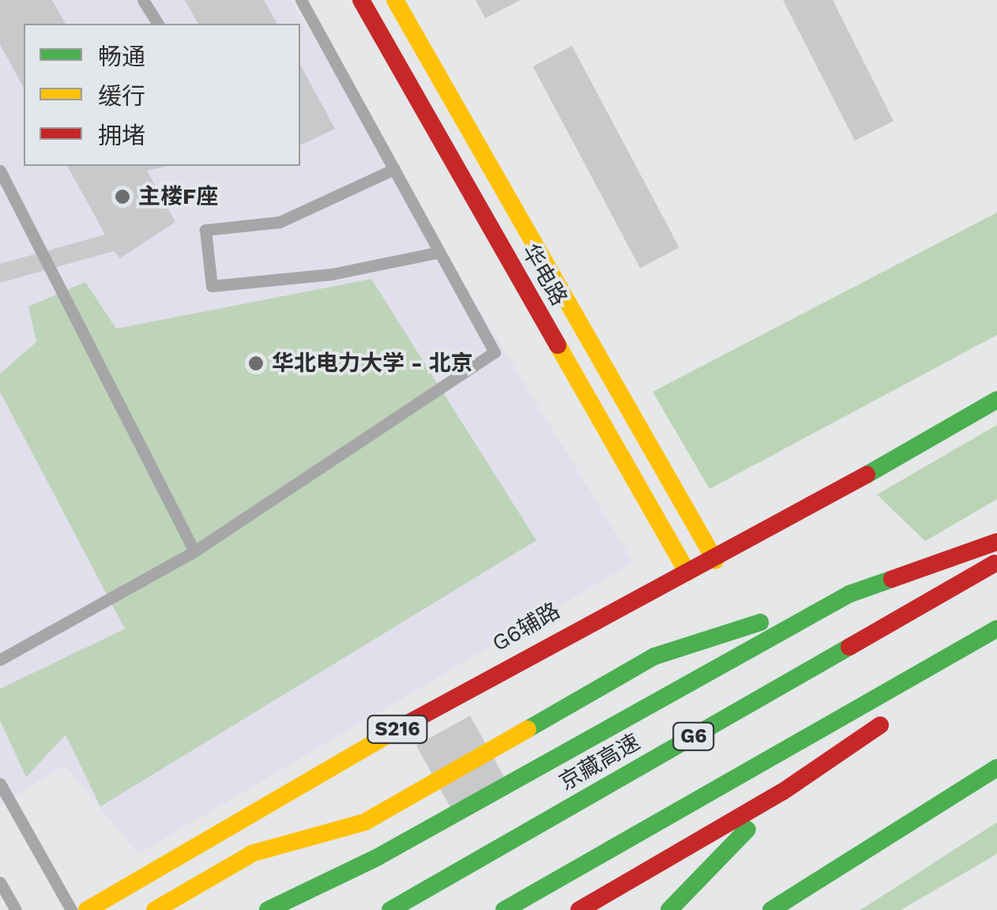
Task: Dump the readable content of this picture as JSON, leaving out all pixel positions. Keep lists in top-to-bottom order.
{
  "streets": {
    "main road": [
      "华电路",
      "G6辅路",
      "S216",
      "G6",
      "京藏高速"
    ]
  },
  "crossings": [
    ["华电路", "G6辅路"]
  ],
  "places": ["主楼F座", "华北电力大学 - 北京"],
  "legend": ["畅通", "缓行", "拥堵"]
}
